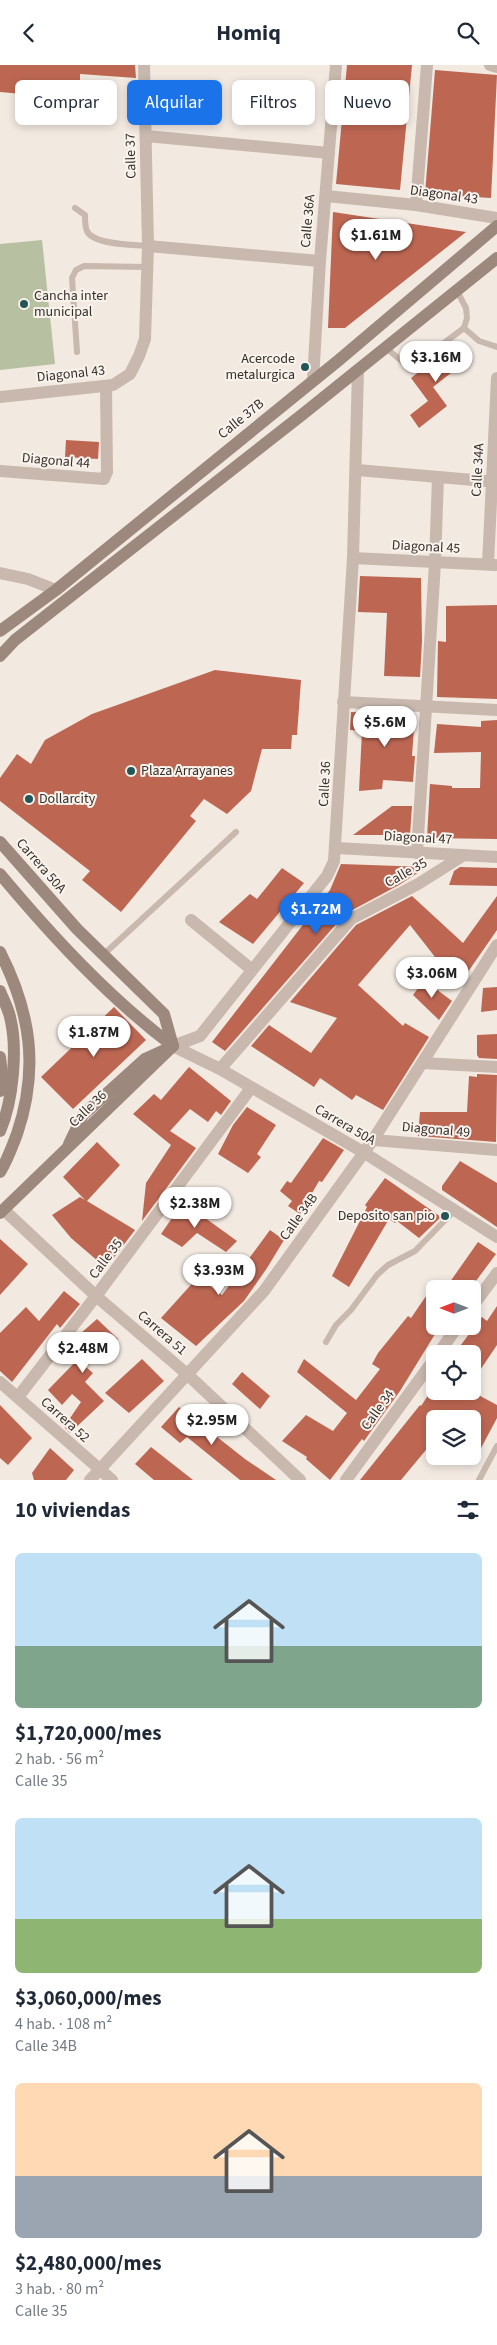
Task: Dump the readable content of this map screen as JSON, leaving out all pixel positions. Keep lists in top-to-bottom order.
{
  "streets": {
    "main road": ["Calle 37B", "Calle 36", "Carrera 50A"],
    "street": [
      "Calle 37",
      "Diagonal 43",
      "Calle 36A",
      "Diagonal 44",
      "Calle 34A",
      "Diagonal 45",
      "Diagonal 47",
      "Calle 35",
      "Diagonal 49",
      "Calle 34B",
      "Carrera 51",
      "Calle 34",
      "Carrera 52"
    ]
  },
  "crossings": [
    ["Calle 37", "Diagonal 43"],
    ["Diagonal 43", "Calle 36A"],
    ["Diagonal 43", "Diagonal 44"],
    ["Calle 36A", "Calle 37B"],
    ["Calle 34A", "Diagonal 45"],
    ["Diagonal 45", "Calle 36"],
    ["Diagonal 45", "Calle 35"],
    ["Calle 36", "Diagonal 47"],
    ["Calle 36", "Carrera 50A"],
    ["Calle 36", "Carrera 51"],
    ["Diagonal 47", "Calle 35"],
    ["Carrera 50A", "Calle 35"],
    ["Carrera 50A", "Calle 34B"],
    ["Calle 35", "Carrera 51"],
    ["Calle 35", "Carrera 52"],
    ["Diagonal 49", "Calle 34B"],
    ["Calle 34B", "Carrera 51"],
    ["Calle 34B", "Carrera 52"]
  ],
  "places": [
    "Cancha inter municipal",
    "Acercode metalurgica",
    "Plaza Arrayanes",
    "Dollarcity",
    "Deposito san pio"
  ],
  "north": "left",
  "page": {
    "header": "Homiq",
    "chip": [
      "Comprar",
      "Alquilar",
      "Filtros",
      "Nuevo"
    ],
    "price": [
      "$1.61M",
      "$3.16M",
      "$5.6M",
      "$1.72M",
      "$3.06M",
      "$1.87M",
      "$2.38M",
      "$3.93M",
      "$2.48M",
      "$2.95M"
    ],
    "heading": "10 viviendas",
    "list": [
      {
        "name": "$1,720,000/mes",
        "note": "2 hab. · 56 m² · Calle 35"
      },
      {
        "name": "$3,060,000/mes",
        "note": "4 hab. · 108 m² · Calle 34B"
      },
      {
        "name": "$2,480,000/mes",
        "note": "3 hab. · 80 m² · Calle 35"
      }
    ]
  }
}
